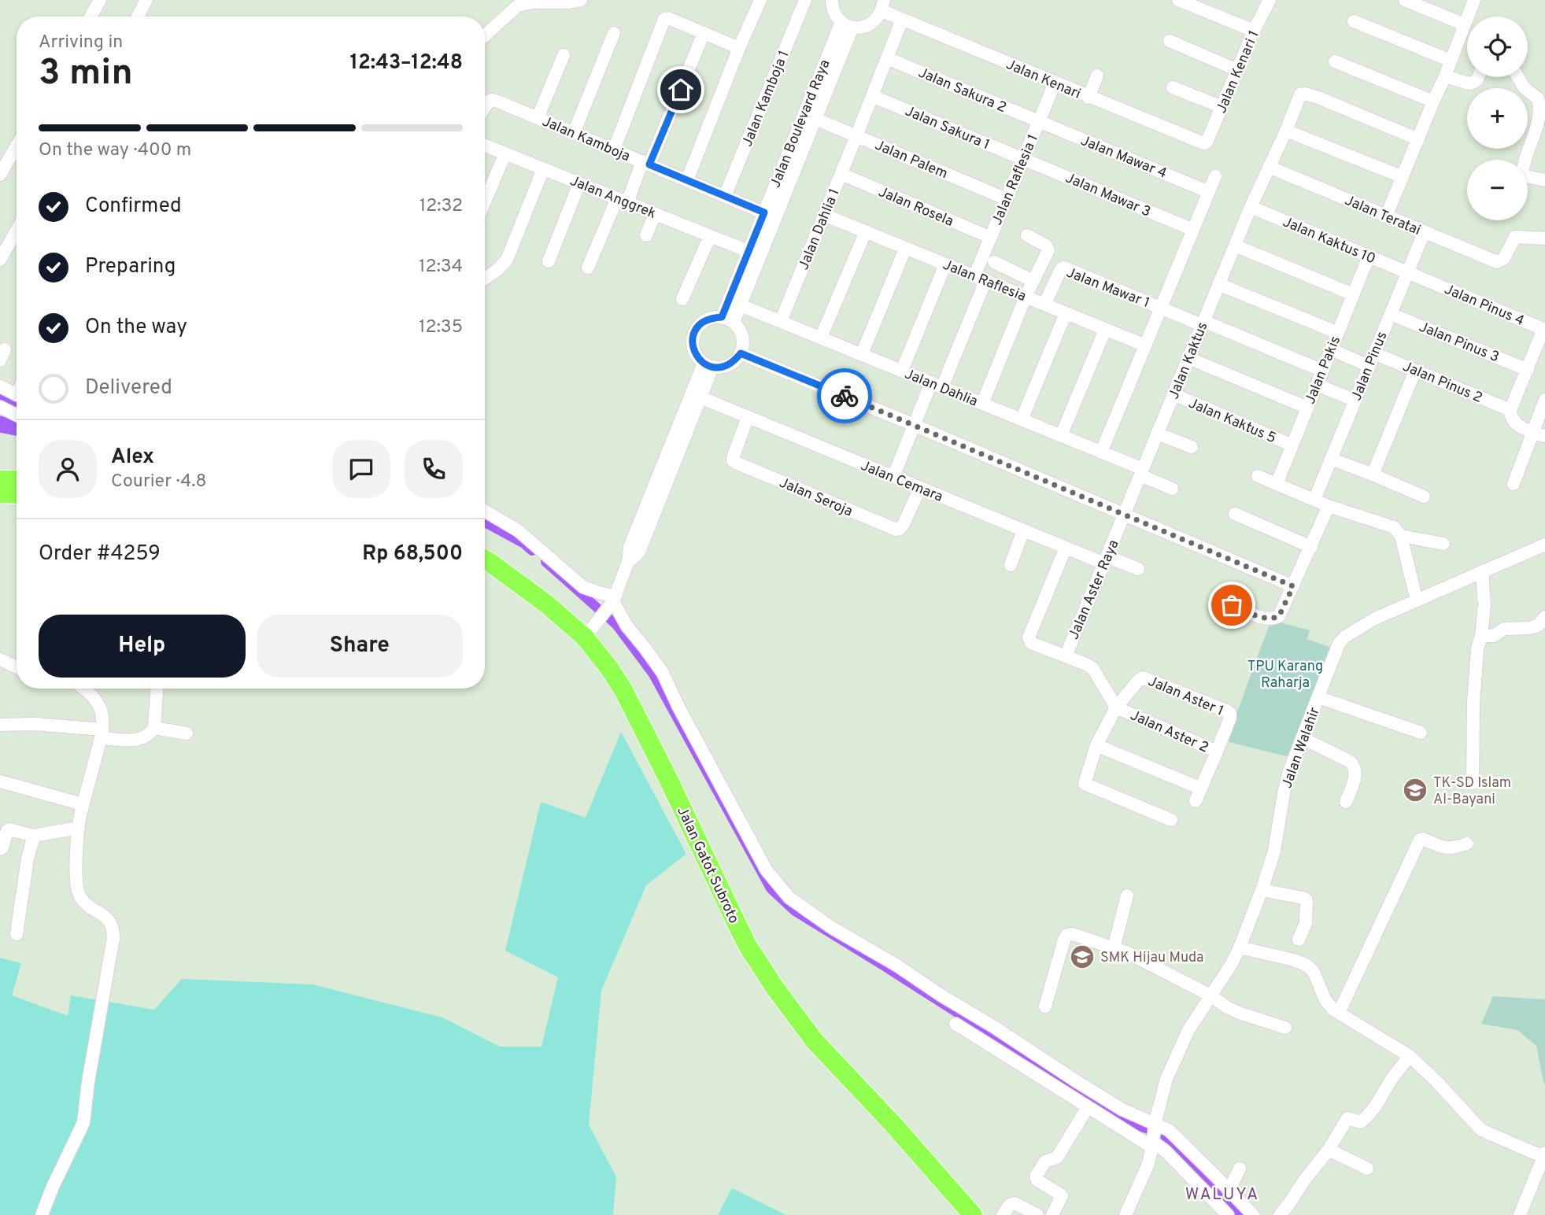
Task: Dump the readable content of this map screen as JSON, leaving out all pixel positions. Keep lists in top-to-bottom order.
{
  "streets": {
    "highway": ["Jalan Gatot Subroto"],
    "street": [
      "Jalan Kenari 1",
      "Jalan Kenari",
      "Jalan Sakura 2",
      "Jalan Kamboja 1",
      "Jalan Boulevard Raya",
      "Jalan Sakura 1",
      "Jalan Kamboja",
      "Jalan Mawar 4",
      "Jalan Palem",
      "Jalan Raflesia 1",
      "Jalan Mawar 3",
      "Jalan Anggrek",
      "Jalan Rosela",
      "Jalan Teratai",
      "Jalan Dahlia 1",
      "Jalan Kaktus 10",
      "Jalan Raflesia",
      "Jalan Mawar 1",
      "Jalan Pinus 4",
      "Jalan Pinus 3",
      "Jalan Kaktus",
      "Jalan Pinus",
      "Jalan Pakis",
      "Jalan Pinus 2",
      "Jalan Dahlia",
      "Jalan Kaktus 5",
      "Jalan Cemara",
      "Jalan Seroja",
      "Jalan Aster Raya",
      "Jalan Aster 1",
      "Jalan Aster 2",
      "Jalan Walahir"
    ]
  },
  "crossings": [
    ["Jalan Kenari 1", "Jalan Kenari"],
    ["Jalan Kenari", "Jalan Raflesia 1"],
    ["Jalan Kenari", "Jalan Dahlia 1"],
    ["Jalan Sakura 2", "Jalan Mawar 4"],
    ["Jalan Sakura 2", "Jalan Raflesia 1"],
    ["Jalan Sakura 2", "Jalan Dahlia 1"],
    ["Jalan Kamboja 1", "Jalan Kamboja"],
    ["Jalan Boulevard Raya", "Jalan Kamboja"],
    ["Jalan Boulevard Raya", "Jalan Palem"],
    ["Jalan Boulevard Raya", "Jalan Anggrek"],
    ["Jalan Boulevard Raya", "Jalan Dahlia"],
    ["Jalan Sakura 1", "Jalan Raflesia 1"],
    ["Jalan Sakura 1", "Jalan Mawar 3"],
    ["Jalan Sakura 1", "Jalan Dahlia 1"],
    ["Jalan Mawar 4", "Jalan Raflesia 1"],
    ["Jalan Palem", "Jalan Raflesia 1"],
    ["Jalan Palem", "Jalan Dahlia 1"],
    ["Jalan Raflesia 1", "Jalan Mawar 3"],
    ["Jalan Raflesia 1", "Jalan Rosela"],
    ["Jalan Raflesia 1", "Jalan Raflesia"],
    ["Jalan Raflesia 1", "Jalan Dahlia"],
    ["Jalan Raflesia 1", "Jalan Cemara"],
    ["Jalan Rosela", "Jalan Dahlia 1"],
    ["Jalan Teratai", "Jalan Kaktus"],
    ["Jalan Teratai", "Jalan Pinus"],
    ["Jalan Dahlia 1", "Jalan Raflesia"],
    ["Jalan Dahlia 1", "Jalan Dahlia"],
    ["Jalan Kaktus 10", "Jalan Pinus 4"],
    ["Jalan Kaktus 10", "Jalan Kaktus"],
    ["Jalan Kaktus 10", "Jalan Pinus"],
    ["Jalan Kaktus 10", "Jalan Pakis"],
    ["Jalan Raflesia", "Jalan Mawar 1"],
    ["Jalan Pinus 4", "Jalan Pinus 3"],
    ["Jalan Pinus 4", "Jalan Pinus"],
    ["Jalan Pinus 4", "Jalan Pinus 2"],
    ["Jalan Pinus 3", "Jalan Pinus"],
    ["Jalan Kaktus", "Jalan Dahlia"],
    ["Jalan Kaktus", "Jalan Kaktus 5"],
    ["Jalan Kaktus", "Jalan Aster Raya"],
    ["Jalan Pinus", "Jalan Pinus 2"],
    ["Jalan Pakis", "Jalan Kaktus 5"],
    ["Jalan Cemara", "Jalan Seroja"],
    ["Jalan Cemara", "Jalan Aster Raya"],
    ["Jalan Aster Raya", "Jalan Aster 1"],
    ["Jalan Aster Raya", "Jalan Aster 2"],
    ["Jalan Aster 1", "Jalan Aster 2"]
  ],
  "districts": ["WALUYA"],
  "parks": ["TPU Karang Raharja"],
  "places": {
    "school or university": ["TK-SD Islam Al-Bayani", "SMK Hijau Muda"]
  },
  "page": {
    "map_buttons": ["+", "−"],
    "heading": ["3 min", "Arriving in", "12:43–12:48"],
    "panel": [
      "Alex",
      "Courier · 4.8",
      "Order #4259",
      "Rp 68,500"
    ],
    "bar": "On the way · 400 m",
    "list": [
      ["Confirmed", "12:32"],
      ["Preparing", "12:34"],
      ["On the way", "12:35"],
      "Delivered"
    ],
    "buttons": ["Help", "Share"]
  }
}
